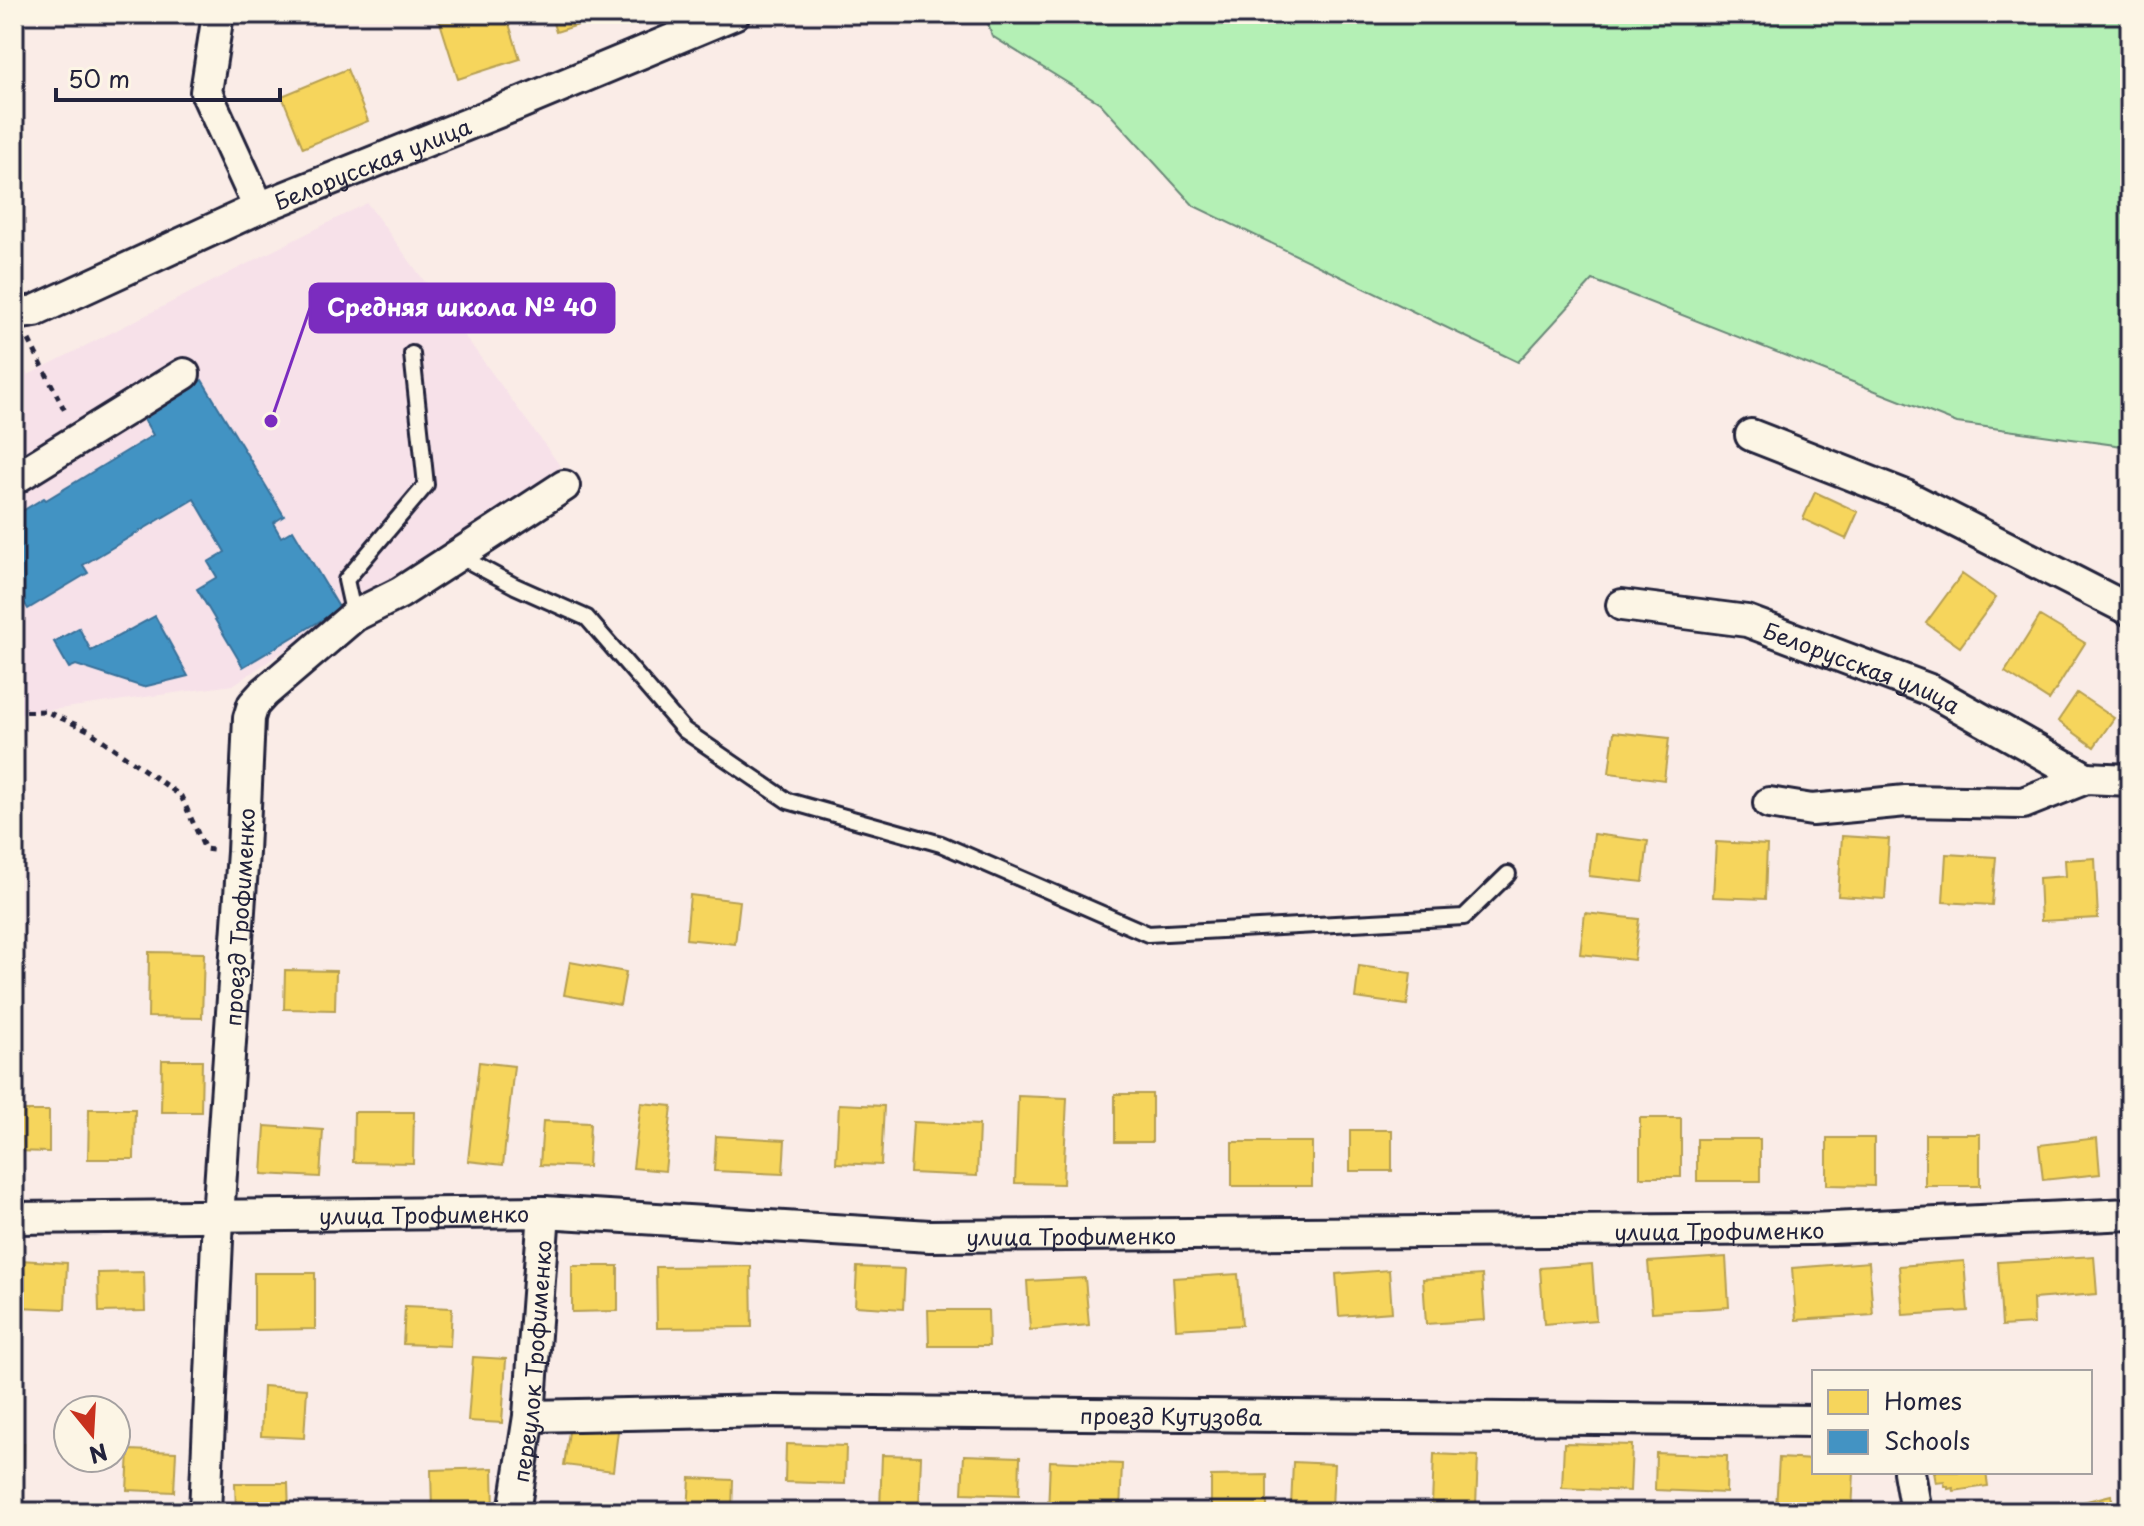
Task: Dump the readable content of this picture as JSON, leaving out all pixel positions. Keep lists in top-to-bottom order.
{
  "streets": {
    "street": [
      "Белорусская улица",
      "проезд Трофименко",
      "улица Трофименко",
      "переулок Трофименко",
      "проезд Кутузова"
    ]
  },
  "crossings": [
    ["проезд Трофименко", "улица Трофименко"],
    ["улица Трофименко", "переулок Трофименко"],
    ["переулок Трофименко", "проезд Кутузова"]
  ],
  "places": ["Средняя школа № 40"],
  "legend": ["Homes", "Schools"],
  "scale_bar": "50 m",
  "north": "bottom"
}
